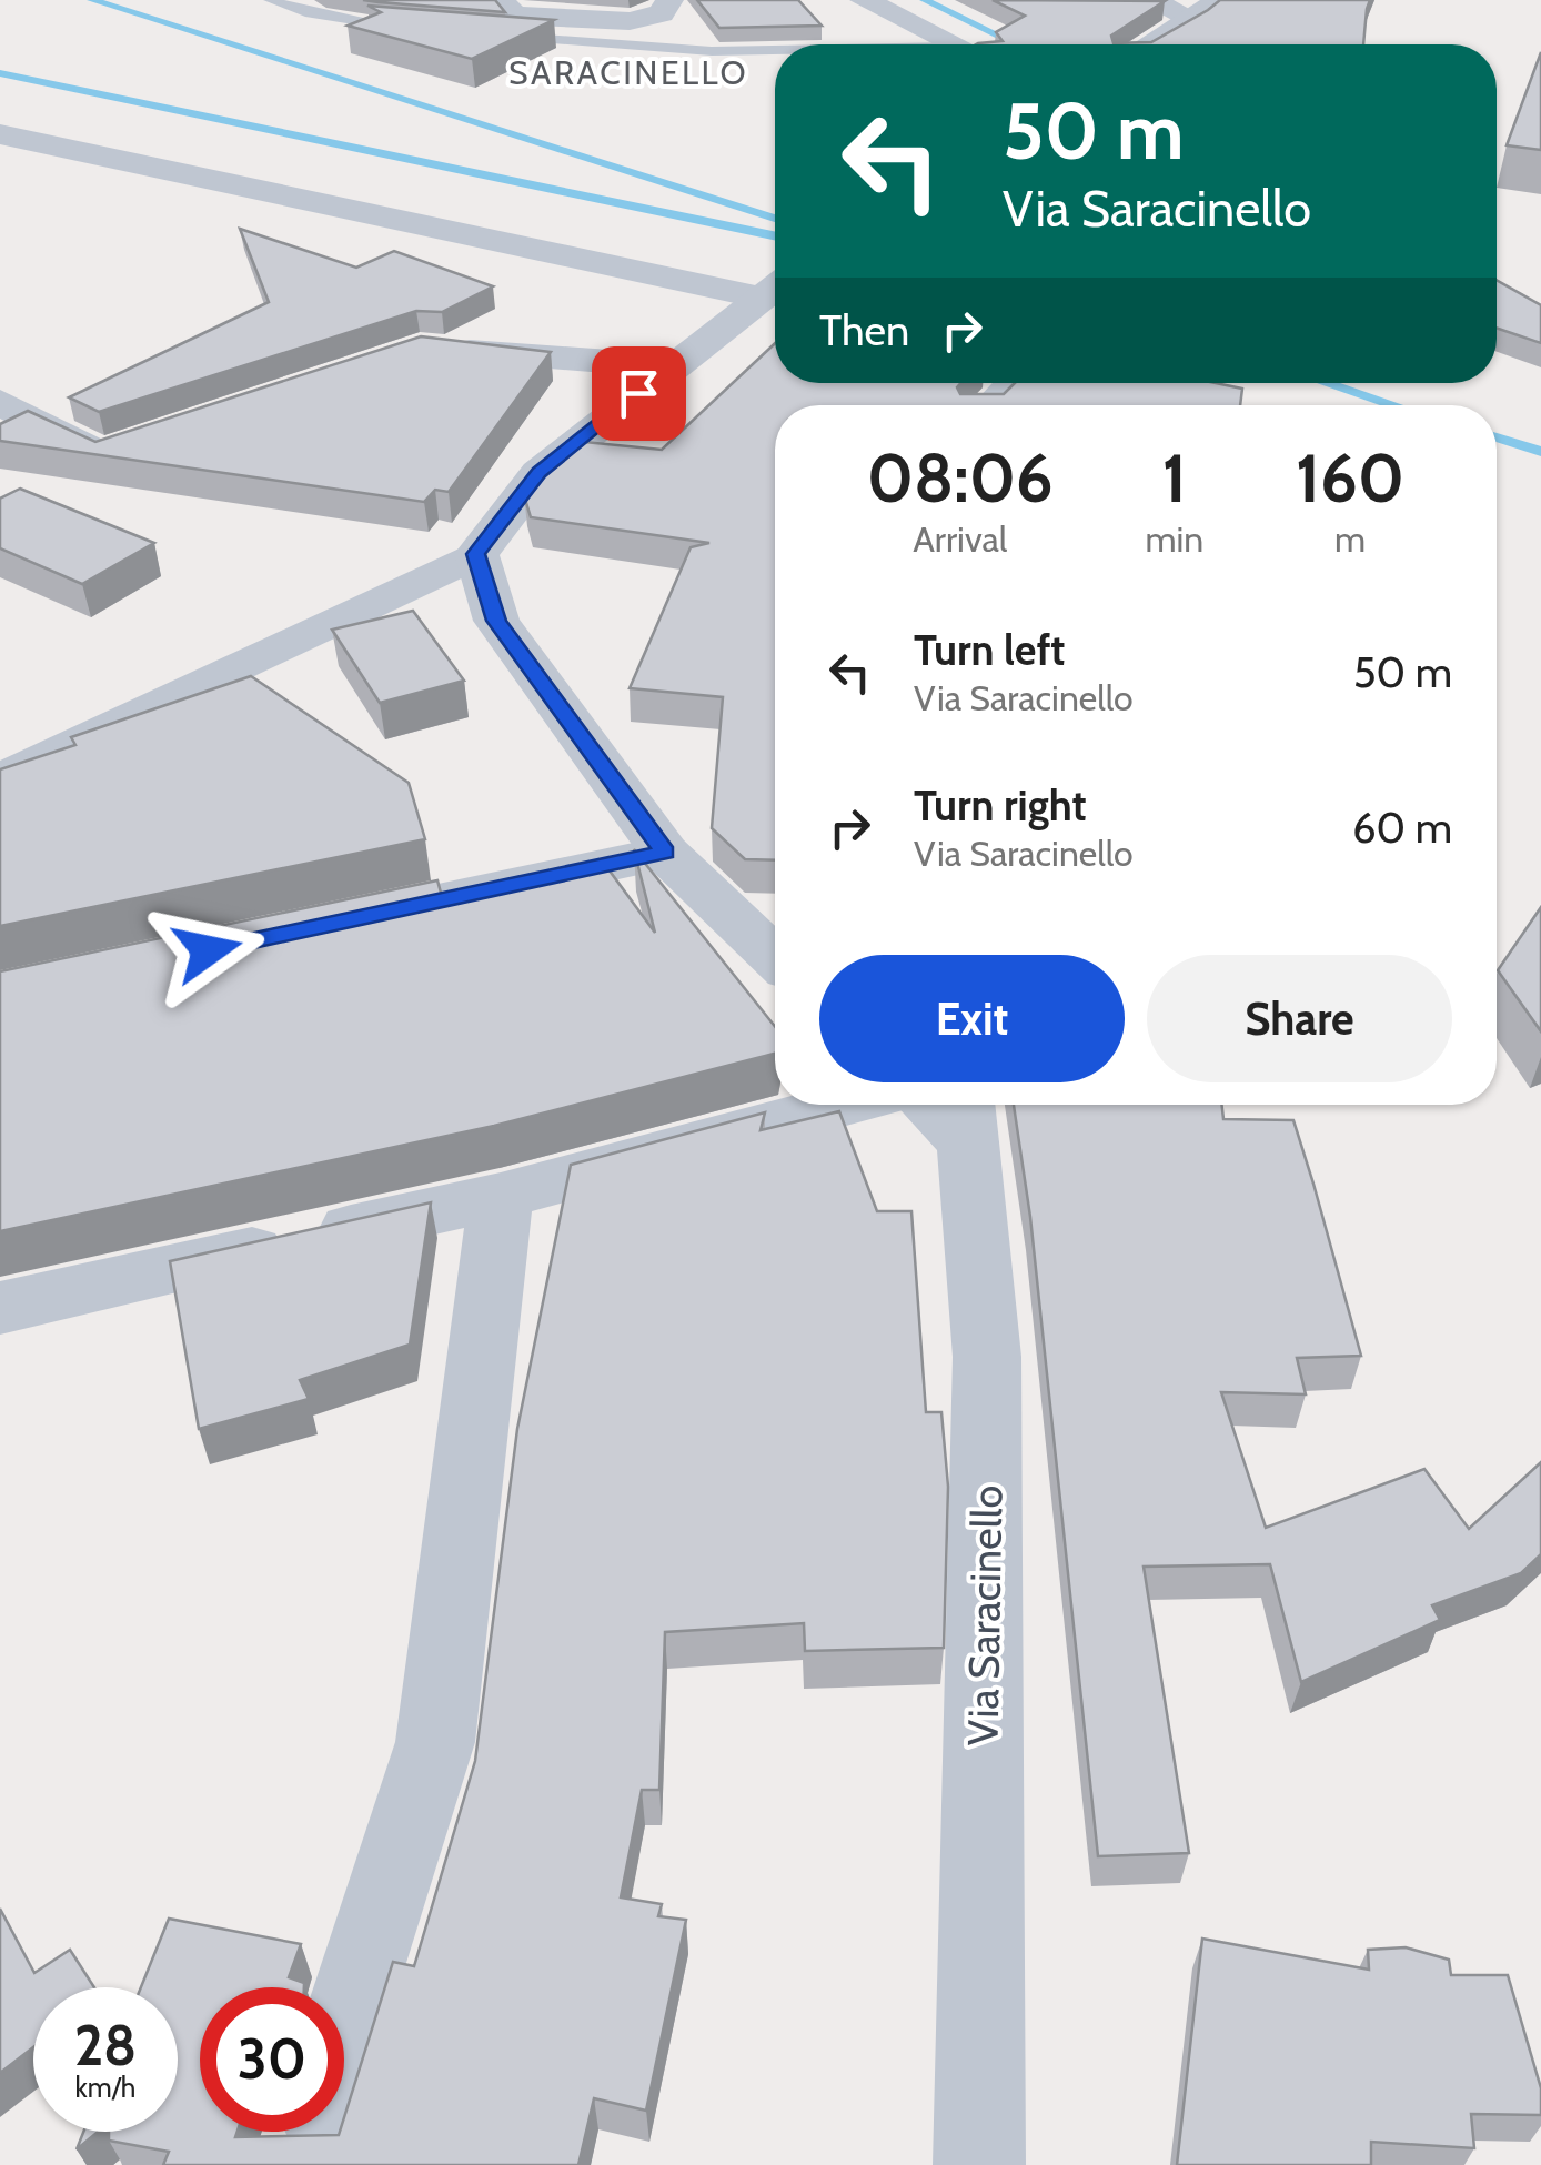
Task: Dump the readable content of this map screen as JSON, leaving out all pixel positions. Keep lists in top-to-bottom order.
{
  "streets": {
    "street": ["Via Saracinello"]
  },
  "districts": ["SARACINELLO"],
  "page": {
    "turn": ["50 m", "Via Saracinello"],
    "then": "Then",
    "eta": [
      "08:06",
      "Arrival",
      "1",
      "min",
      "160",
      "m"
    ],
    "list": [
      {
        "name": "Turn left",
        "note": "Via Saracinello",
        "value": "50 m"
      },
      {
        "name": "Turn right",
        "note": "Via Saracinello",
        "value": "60 m"
      }
    ],
    "buttons": ["Exit", "Share"],
    "speed": "28 km/h",
    "limit": "30"
  }
}
